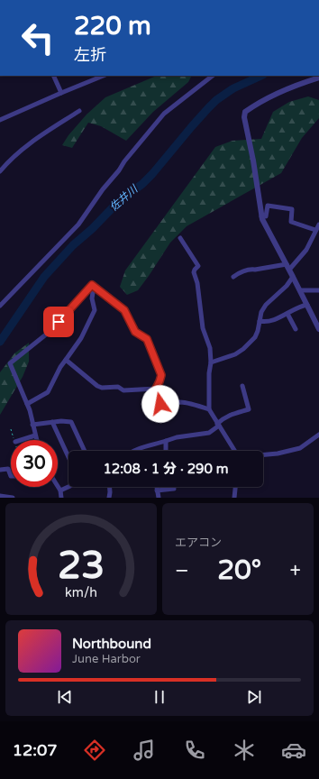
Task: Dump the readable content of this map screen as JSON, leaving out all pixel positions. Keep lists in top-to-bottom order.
{
  "water": ["佐井川"],
  "page": {
    "turn": ["220 m", "左折"],
    "limit": "30",
    "trip": "12:08 · 1 分 · 290 m",
    "tile": "エアコン",
    "heat": ["−", "20°", "+"],
    "song": ["Northbound", "June Harbor"],
    "tabs": "12:07",
    "gauge": ["23", "km/h"]
  }
}
